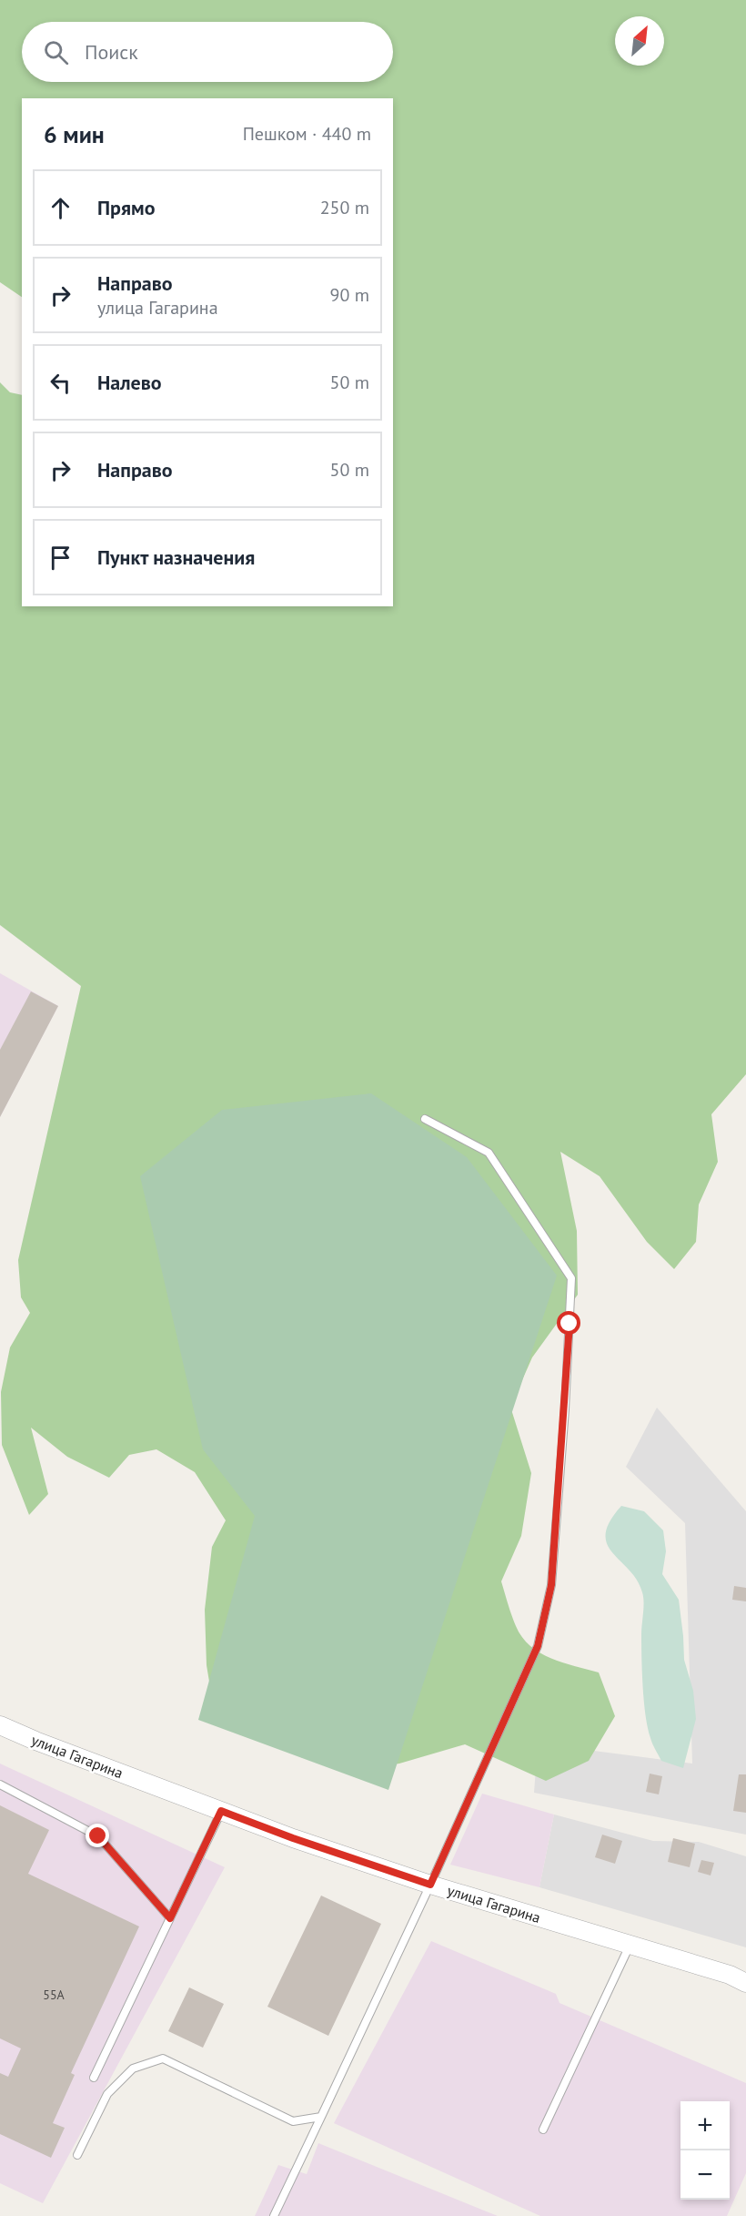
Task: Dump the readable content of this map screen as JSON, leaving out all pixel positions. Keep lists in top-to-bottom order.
{
  "streets": {
    "street": ["улица Гагарина"]
  },
  "house_numbers": ["55А"],
  "north": "top right",
  "page": {
    "search": "Поиск",
    "heading": ["6 мин", "Пешком · 440 m"],
    "list": [
      ["Прямо", "250 m"],
      ["Направо", "улица Гагарина", "90 m"],
      ["Налево", "50 m"],
      ["Направо", "50 m"],
      "Пункт назначения"
    ],
    "map_buttons": ["+", "−"]
  }
}
